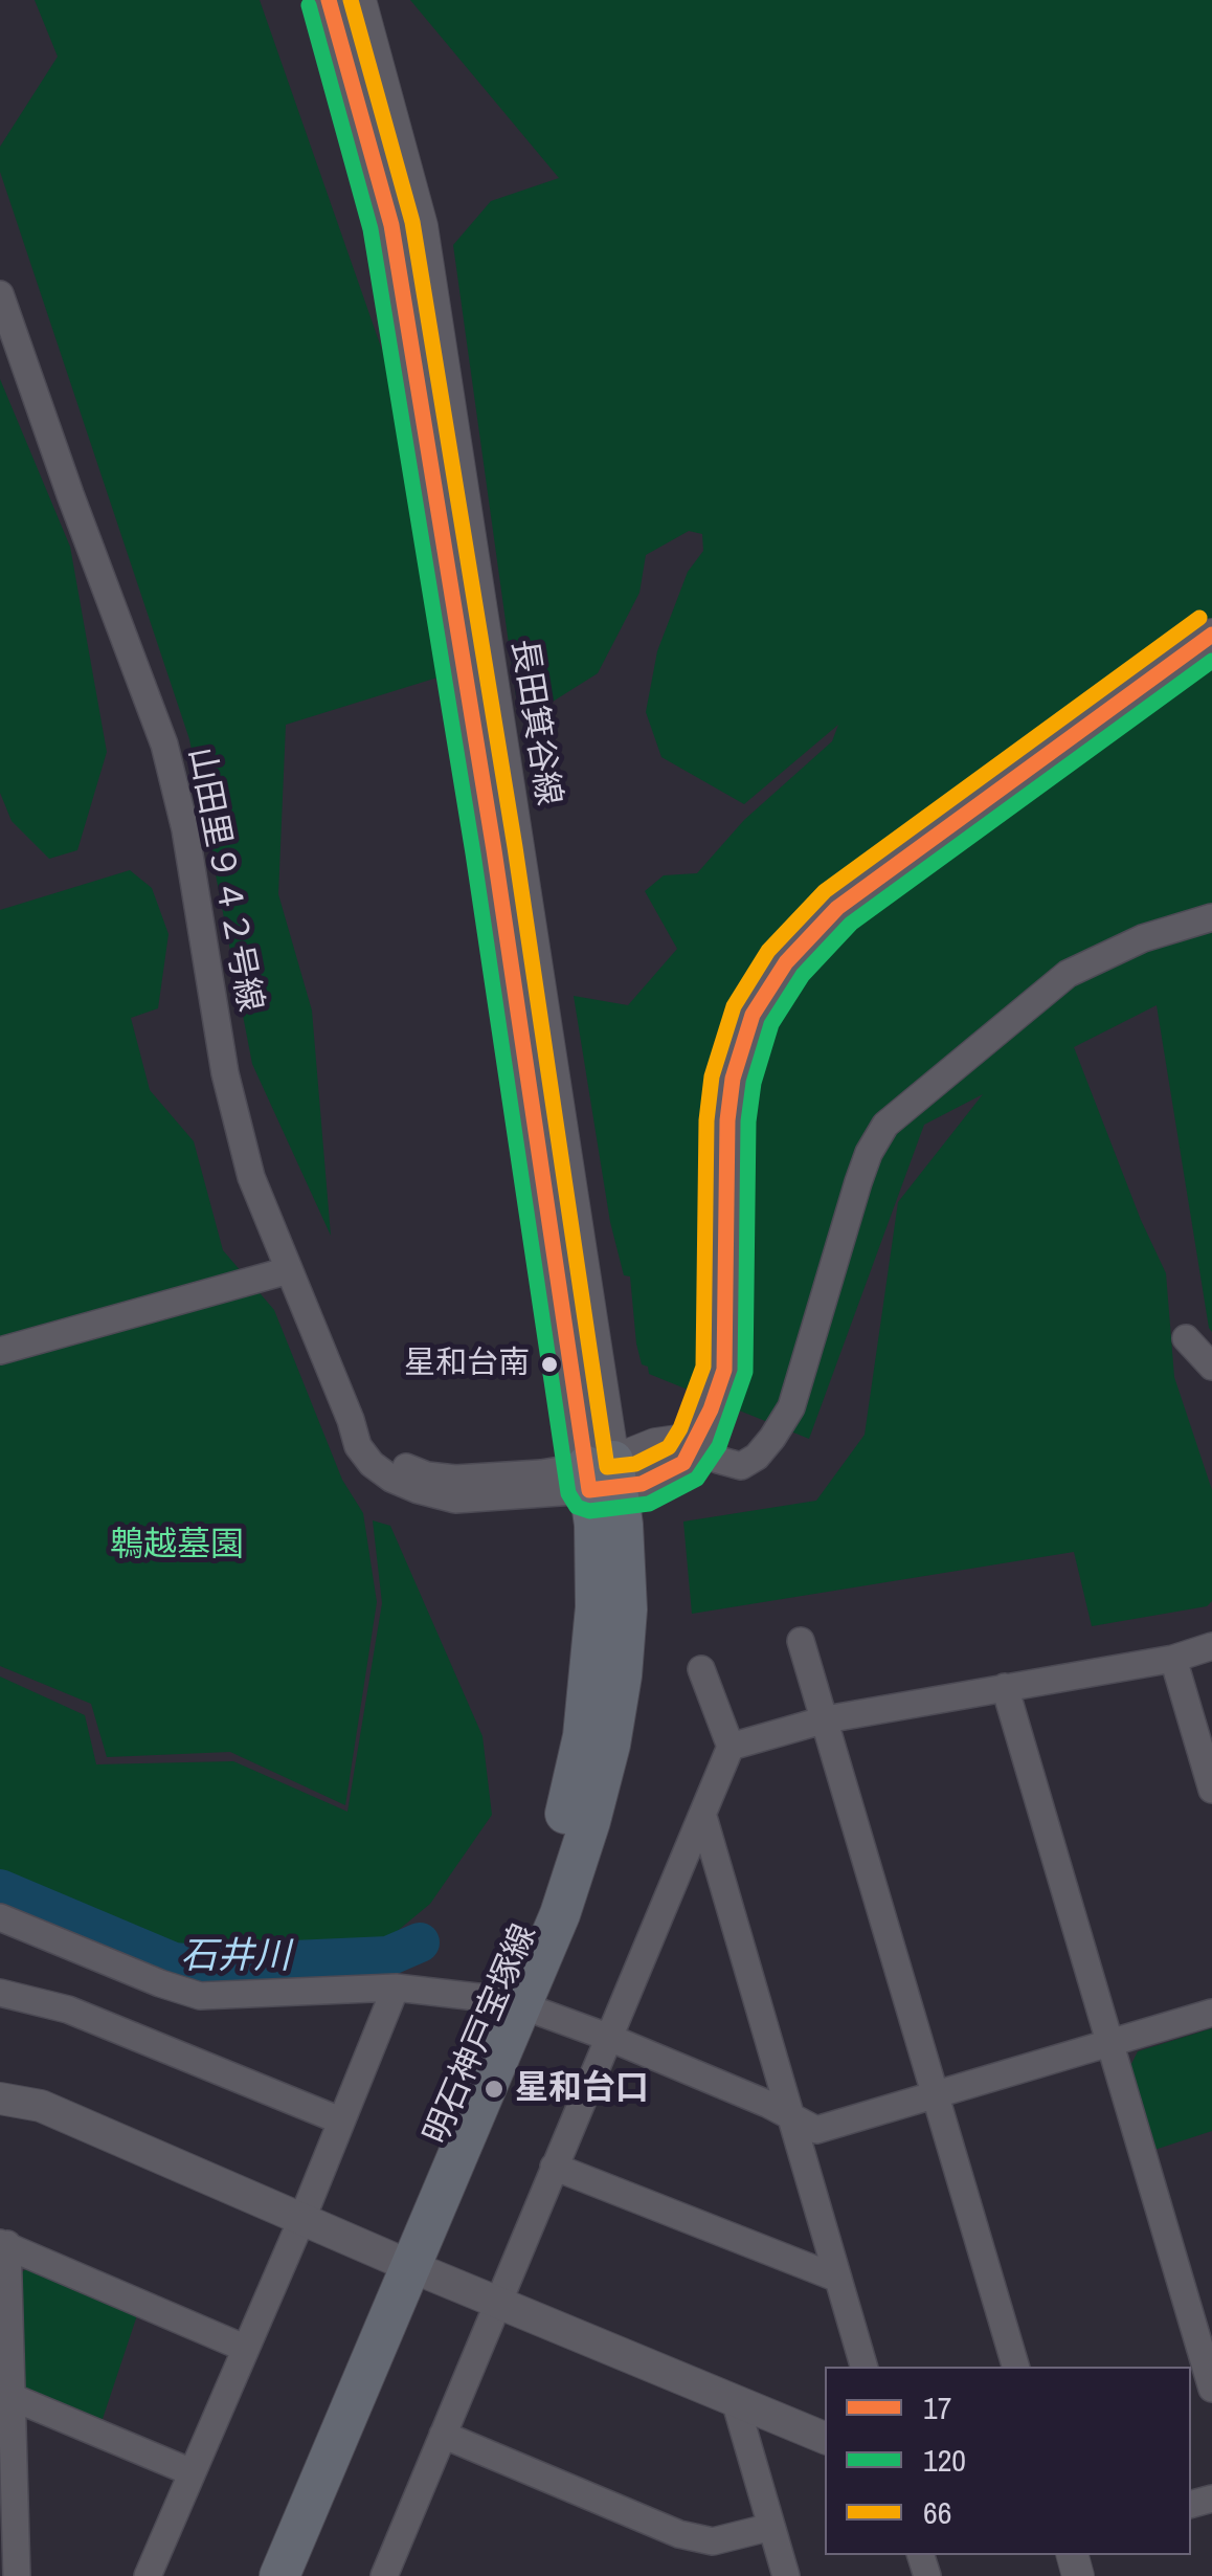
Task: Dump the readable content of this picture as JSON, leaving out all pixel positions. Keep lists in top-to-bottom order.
{
  "streets": {
    "main road": ["明石神戸宝塚線"],
    "street": ["長田箕谷線", "山田里９４２号線"]
  },
  "crossings": [
    ["長田箕谷線", "山田里９４２号線"],
    ["長田箕谷線", "明石神戸宝塚線"],
    ["山田里９４２号線", "明石神戸宝塚線"]
  ],
  "water": ["石井川"],
  "parks": ["鵯越墓園"],
  "places": ["星和台南", "星和台口"],
  "lines": ["transit line 17", "transit line 66", "transit line 120"],
  "legend": ["17", "120", "66"]
}
